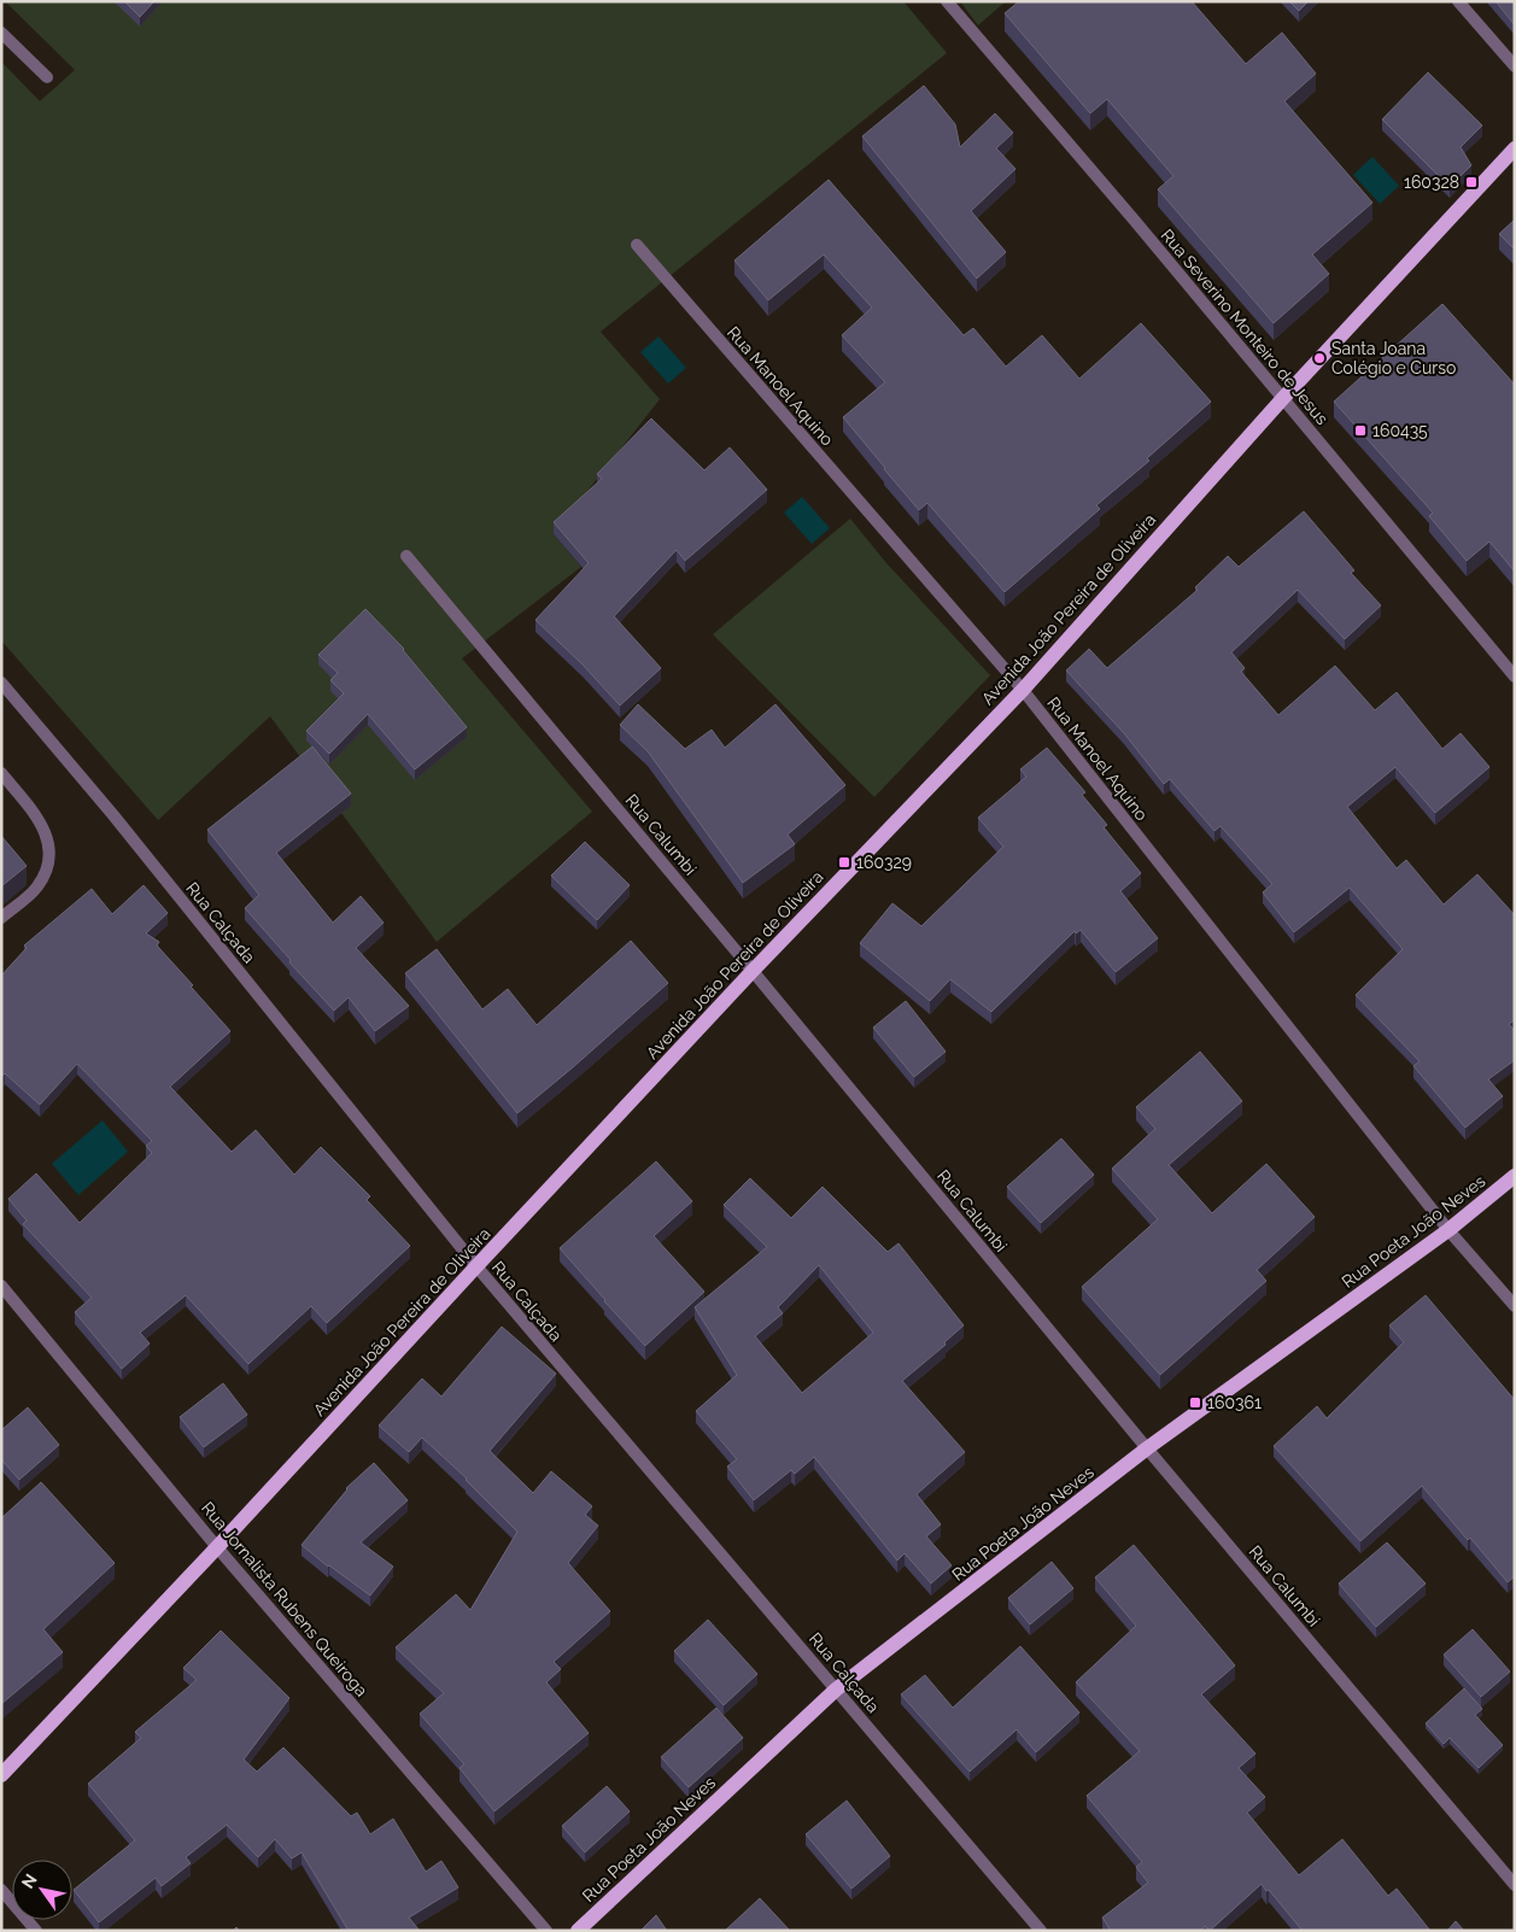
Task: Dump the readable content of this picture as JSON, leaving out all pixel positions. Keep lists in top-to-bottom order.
{
  "streets": {
    "main road": ["Avenida João Pereira de Oliveira", "Rua Poeta João Neves"],
    "street": [
      "Rua Severino Monteiro de Jesus",
      "Rua Manoel Aquino",
      "Rua Calumbi",
      "Rua Calçada",
      "Rua Jornalista Rubens Queiroga"
    ]
  },
  "crossings": [
    ["Rua Severino Monteiro de Jesus", "Avenida João Pereira de Oliveira"],
    ["Rua Manoel Aquino", "Avenida João Pereira de Oliveira"],
    ["Rua Manoel Aquino", "Rua Poeta João Neves"],
    ["Avenida João Pereira de Oliveira", "Rua Calumbi"],
    ["Avenida João Pereira de Oliveira", "Rua Calçada"],
    ["Avenida João Pereira de Oliveira", "Rua Jornalista Rubens Queiroga"],
    ["Rua Calumbi", "Rua Poeta João Neves"],
    ["Rua Calçada", "Rua Poeta João Neves"]
  ],
  "places": {
    "transit": [
      "160328",
      "160435",
      "160329",
      "160361"
    ],
    "other": ["Santa Joana Colégio e Curso"]
  },
  "north": "top left"
}
